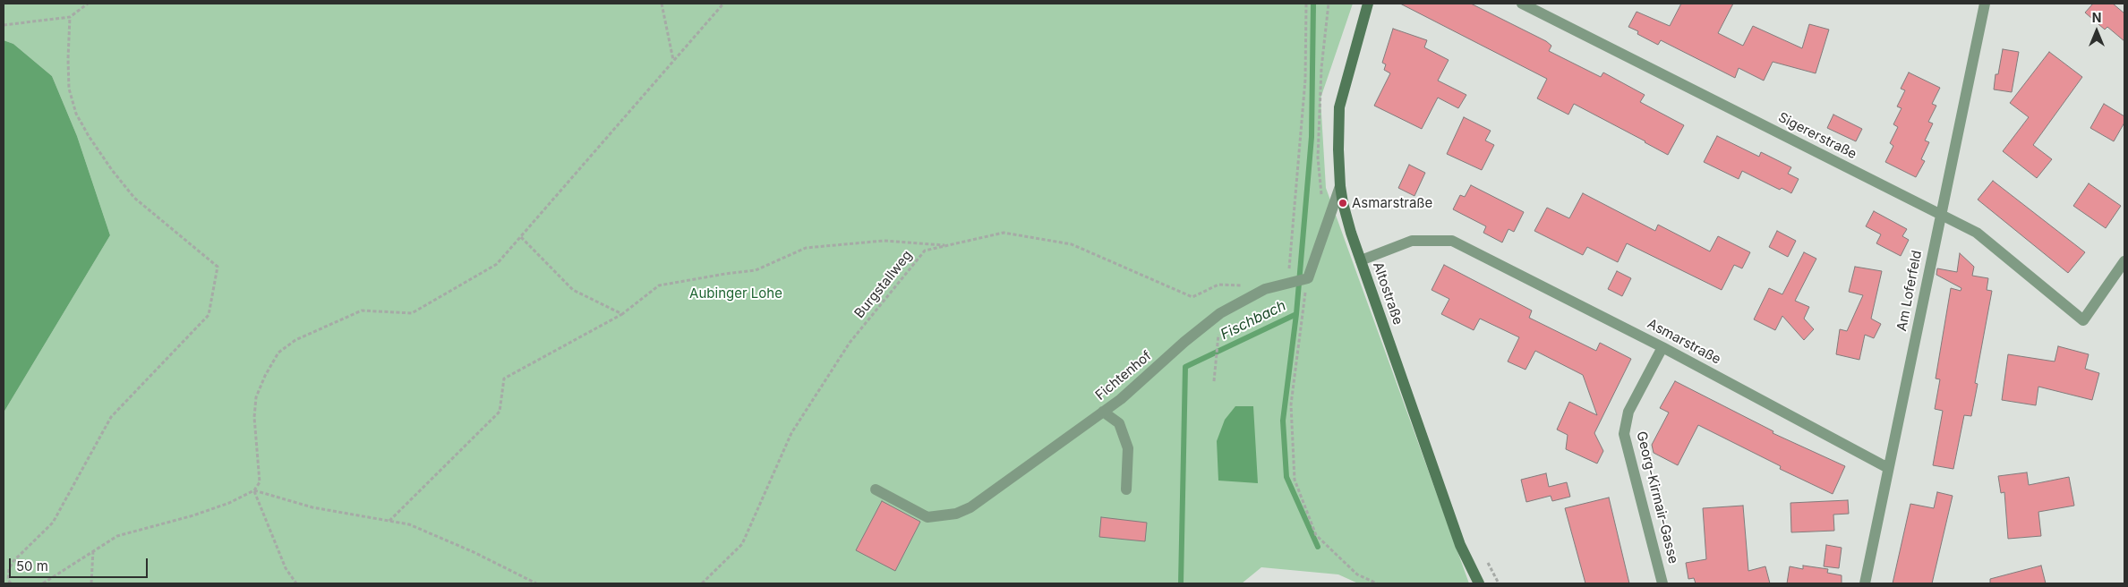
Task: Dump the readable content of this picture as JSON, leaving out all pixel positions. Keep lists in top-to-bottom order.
{
  "streets": {
    "main road": ["Altostraße"],
    "street": [
      "Sigererstraße",
      "Am Loferfeld",
      "Asmarstraße",
      "Fichtenhof",
      "Georg-Kirmair-Gasse"
    ],
    "path": ["Burgstallweg"]
  },
  "crossings": [
    ["Sigererstraße", "Am Loferfeld"],
    ["Am Loferfeld", "Asmarstraße"],
    ["Altostraße", "Asmarstraße"],
    ["Asmarstraße", "Georg-Kirmair-Gasse"]
  ],
  "water": ["Fischbach"],
  "parks": ["Aubinger Lohe"],
  "places": ["Asmarstraße"],
  "scale_bar": "50 m",
  "north": "top"
}
